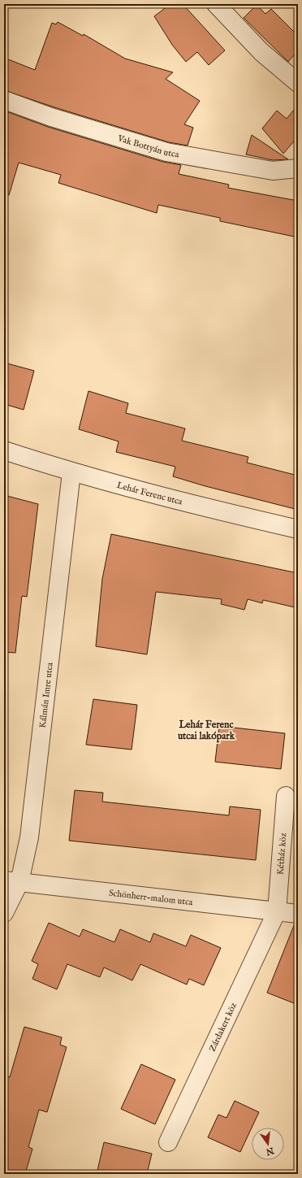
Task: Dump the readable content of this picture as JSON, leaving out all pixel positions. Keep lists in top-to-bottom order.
{
  "streets": {
    "street": [
      "Vak Bottyán utca",
      "Lehár Ferenc utca",
      "Kálmán Imre utca",
      "Kétház köz",
      "Schönherr-malom utca",
      "Zárdakert köz"
    ]
  },
  "crossings": [
    ["Lehár Ferenc utca", "Kálmán Imre utca"],
    ["Kálmán Imre utca", "Schönherr-malom utca"],
    ["Kétház köz", "Schönherr-malom utca"],
    ["Kétház köz", "Zárdakert köz"],
    ["Schönherr-malom utca", "Zárdakert köz"]
  ],
  "districts": ["Lehár Ferenc utcai lakópark"],
  "north": "bottom"
}
